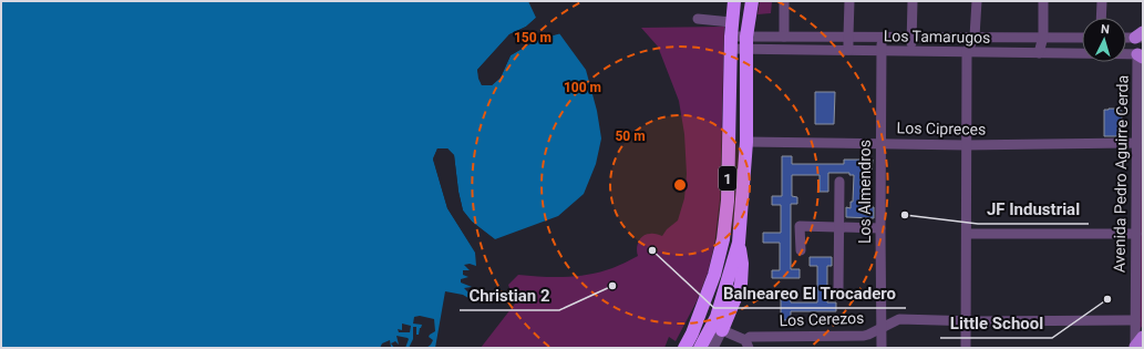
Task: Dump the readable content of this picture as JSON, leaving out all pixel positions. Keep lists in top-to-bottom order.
{
  "streets": {
    "highway": ["1"],
    "street": [
      "Los Tamarugos",
      "Los Cipreces",
      "Avenida Pedro Aguirre Cerda",
      "Los Almendros",
      "Los Cerezos"
    ]
  },
  "crossings": [
    ["Los Tamarugos", "Avenida Pedro Aguirre Cerda"],
    ["Los Tamarugos", "1"],
    ["Los Tamarugos", "Los Almendros"],
    ["Los Cipreces", "Avenida Pedro Aguirre Cerda"],
    ["Los Cipreces", "1"],
    ["Los Cipreces", "Los Almendros"],
    ["Avenida Pedro Aguirre Cerda", "Los Cerezos"],
    ["Los Almendros", "Los Cerezos"]
  ],
  "places": [
    "JF Industrial",
    "Balneareo El Trocadero",
    "Christian 2",
    "Little School"
  ],
  "north": "top",
  "rings": ["150 m", "100 m", "50 m"]
}
